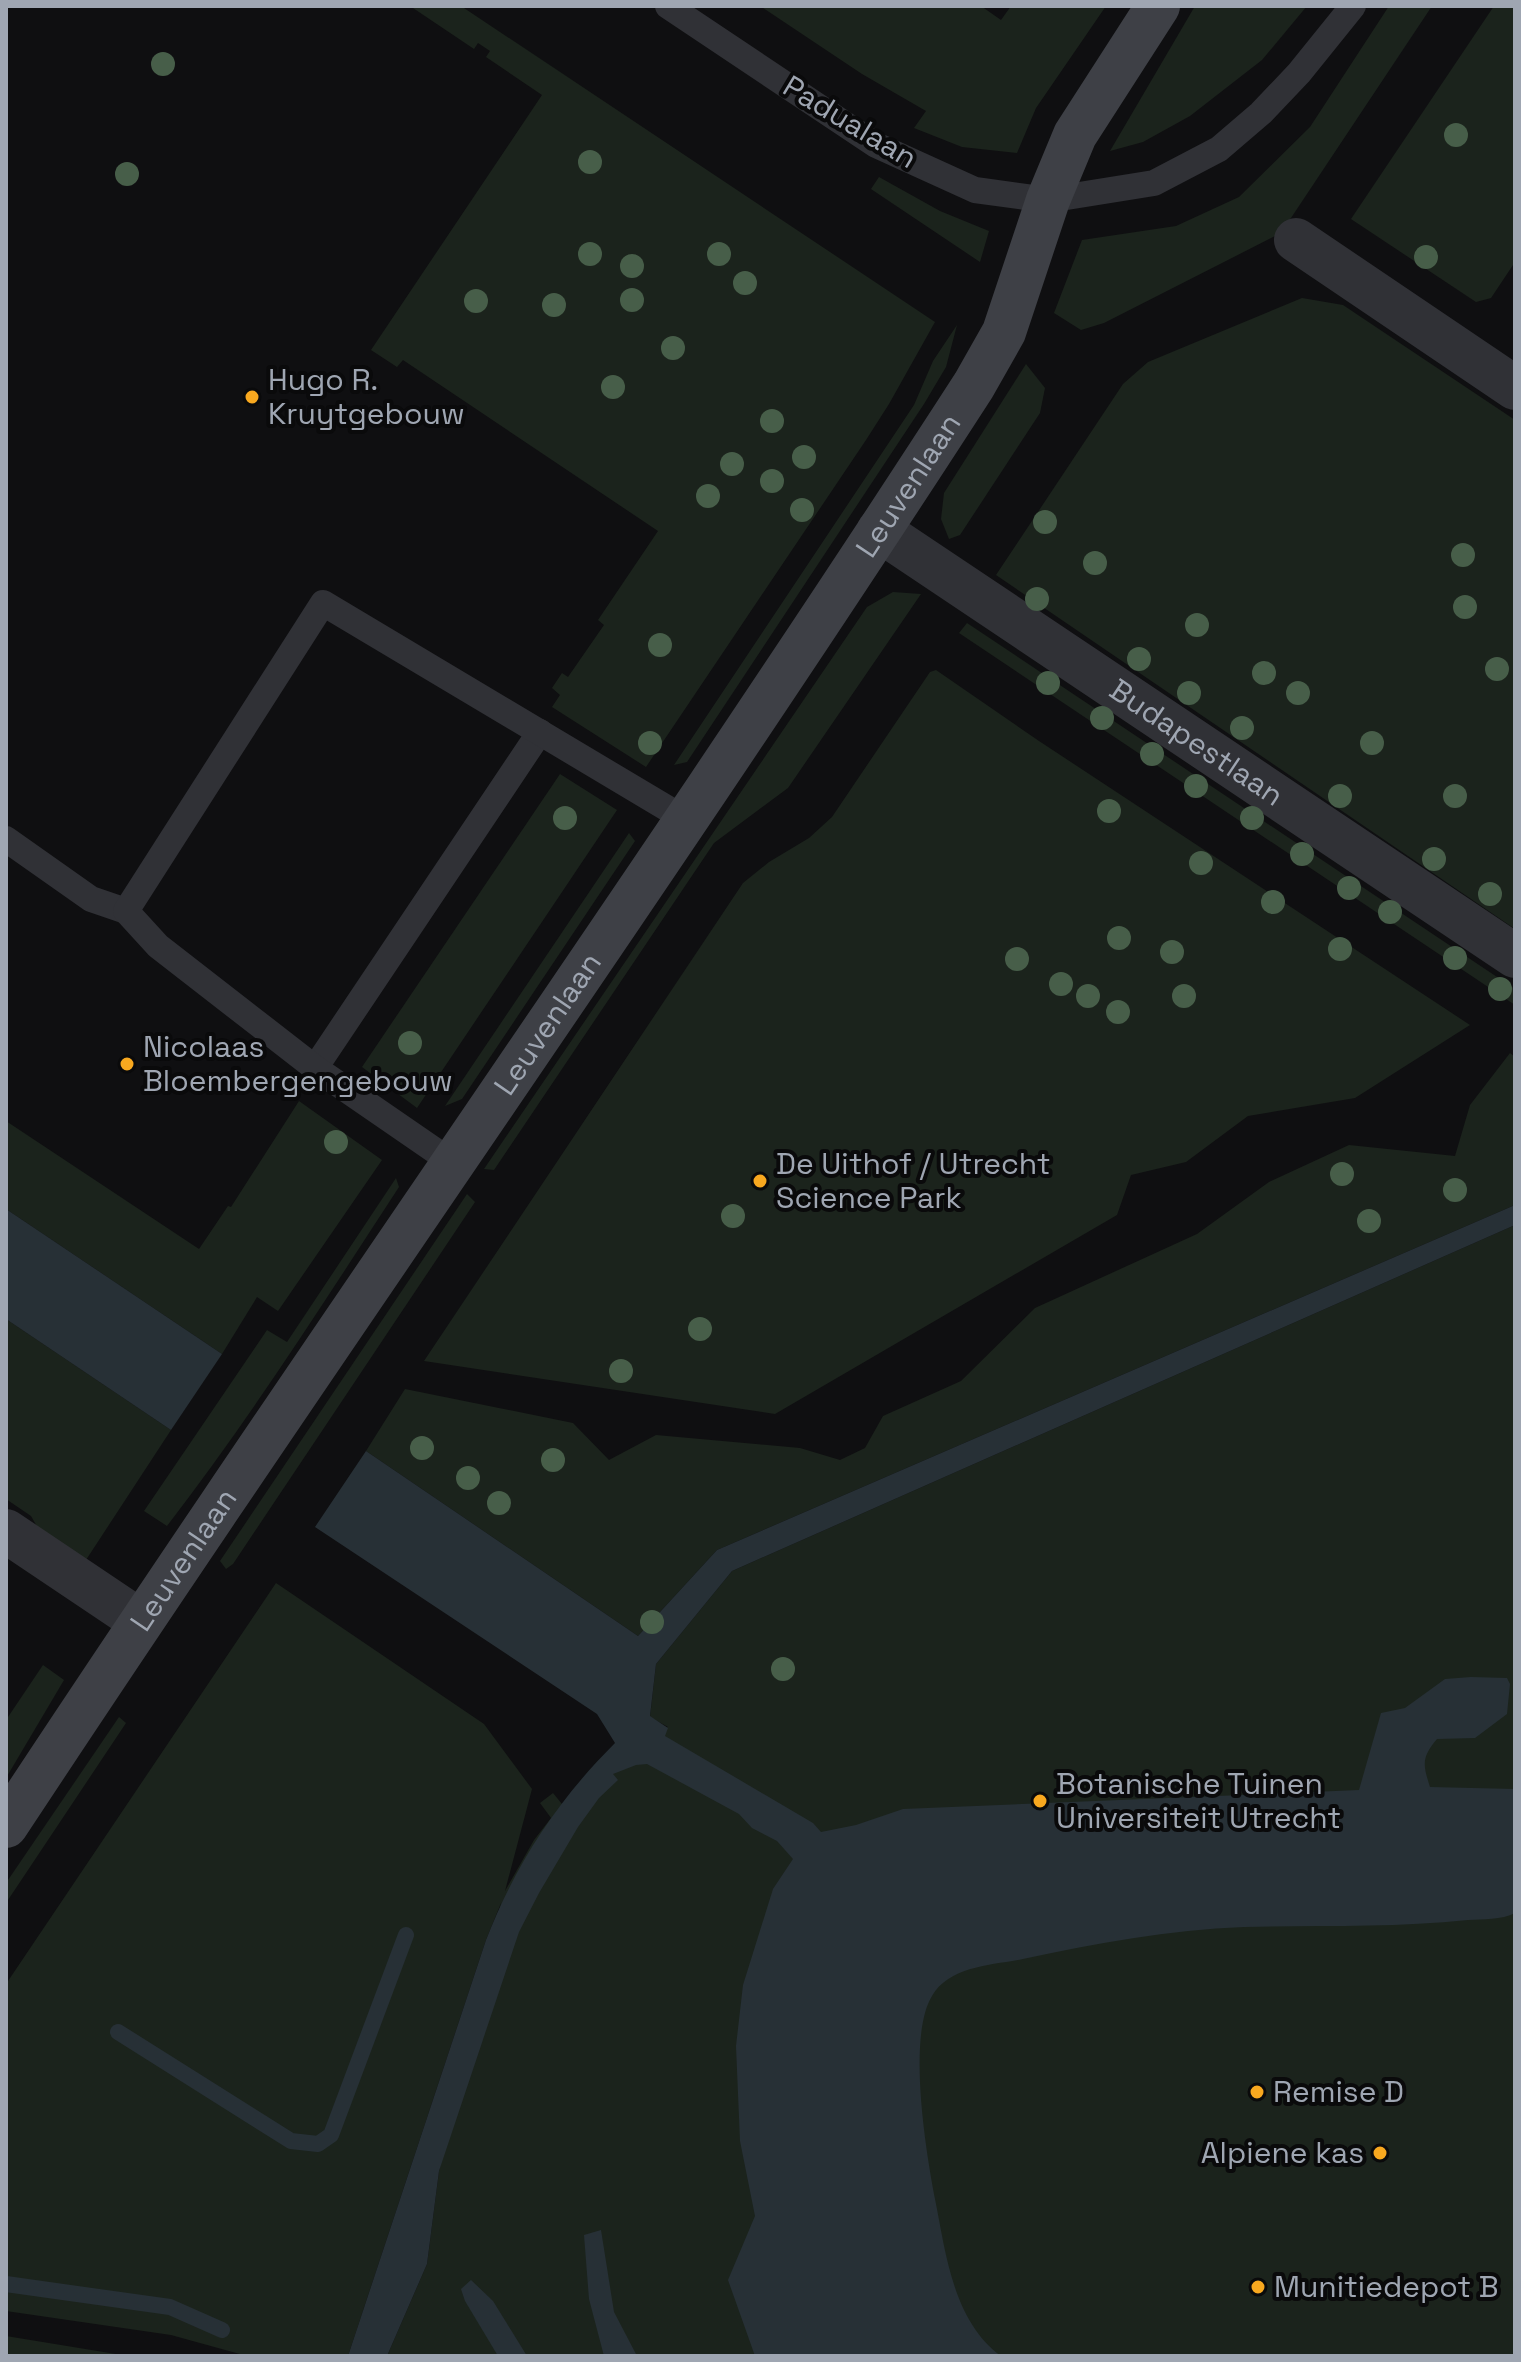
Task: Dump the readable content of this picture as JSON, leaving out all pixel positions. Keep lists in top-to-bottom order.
{
  "streets": {
    "main road": ["Leuvenlaan"],
    "street": ["Budapestlaan"],
    "lane": ["Padualaan"]
  },
  "crossings": [
    ["Padualaan", "Leuvenlaan"],
    ["Leuvenlaan", "Budapestlaan"]
  ],
  "places": [
    "Hugo R. Kruytgebouw",
    "Nicolaas Bloembergengebouw",
    "De Uithof / Utrecht Science Park",
    "Botanische Tuinen Universiteit Utrecht",
    "Remise D",
    "Alpiene kas",
    "Munitiedepot B"
  ]
}
